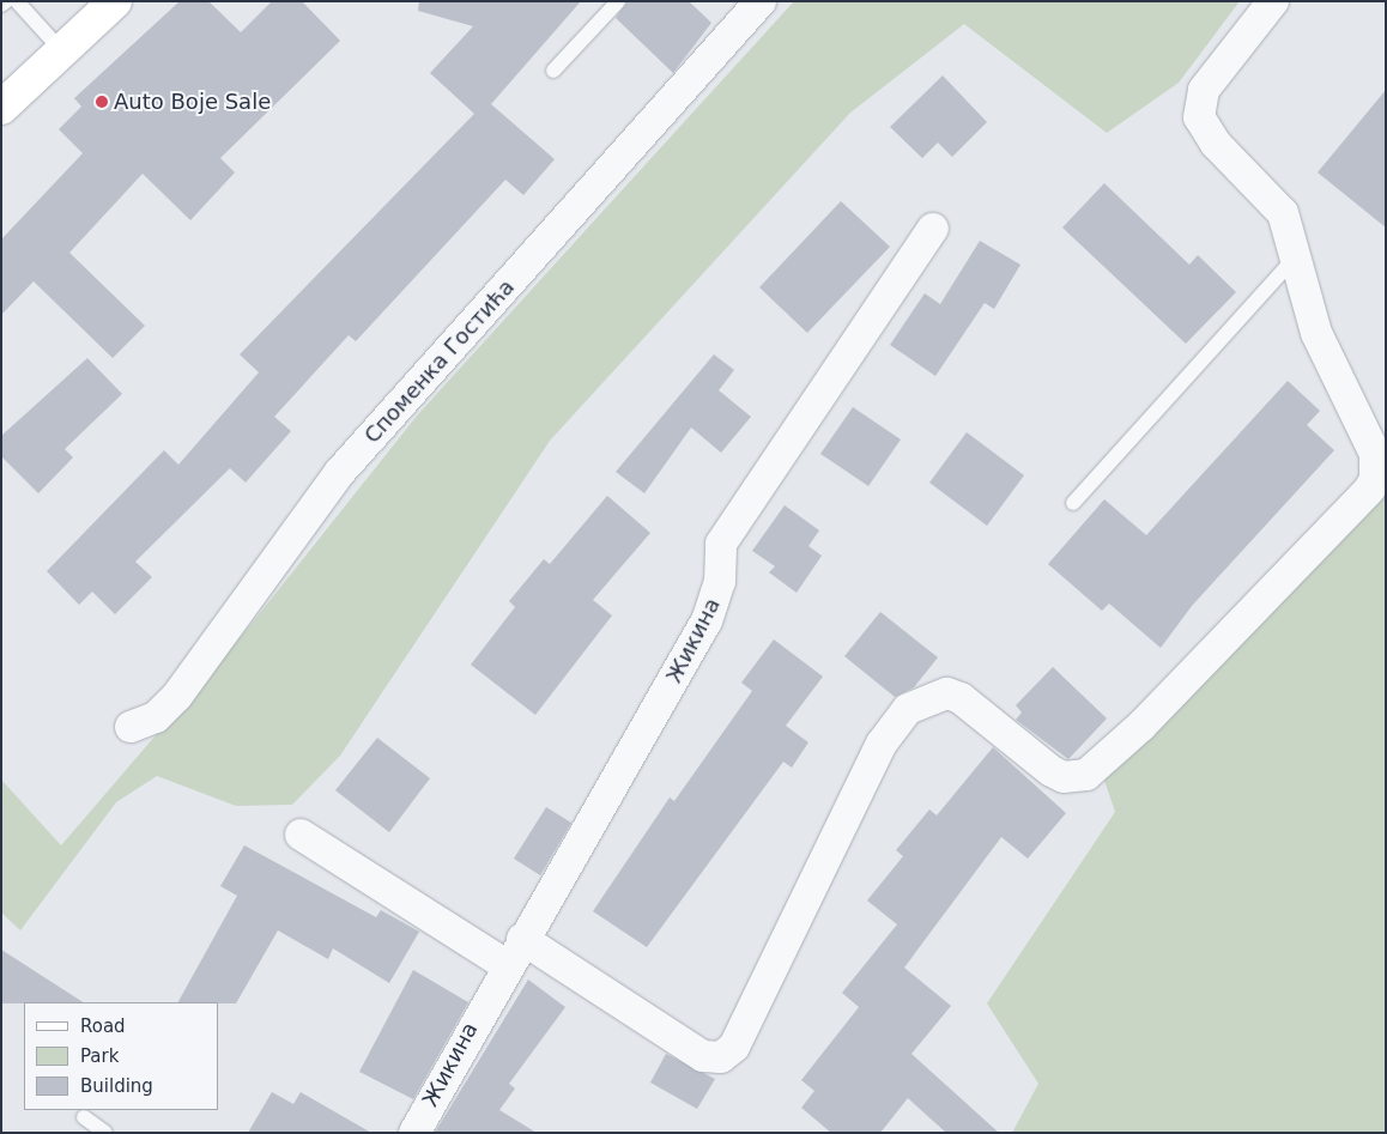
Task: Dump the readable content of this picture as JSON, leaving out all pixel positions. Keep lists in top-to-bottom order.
{
  "streets": {
    "street": ["Споменка Гостића", "Жикина"]
  },
  "places": ["Auto Boje Sale"],
  "legend": ["Road", "Park", "Building"]
}
